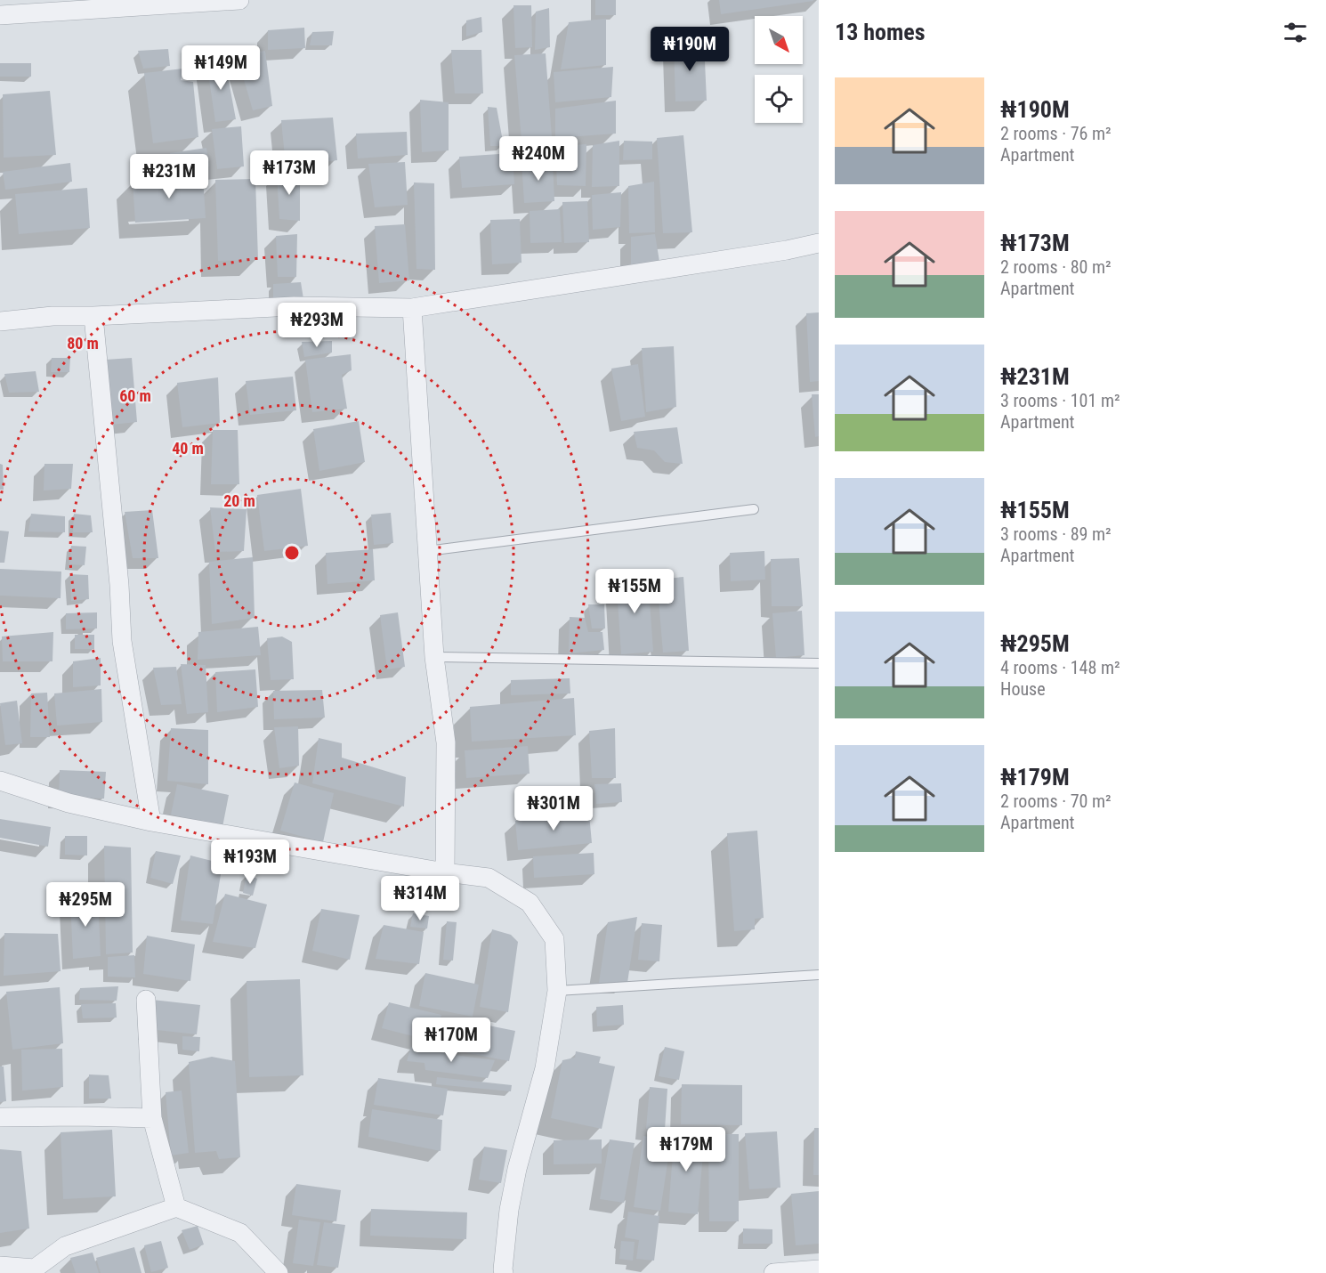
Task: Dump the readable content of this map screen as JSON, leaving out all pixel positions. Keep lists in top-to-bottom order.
{
  "north": "bottom right",
  "page": {
    "heading": "13 homes",
    "price": [
      "₦190M",
      "₦149M",
      "₦240M",
      "₦173M",
      "₦231M",
      "₦293M",
      "₦155M",
      "₦301M",
      "₦193M",
      "₦314M",
      "₦295M",
      "₦170M",
      "₦179M"
    ],
    "list": [
      {
        "name": "₦190M",
        "note": "2 rooms · 76 m² · Apartment"
      },
      {
        "name": "₦173M",
        "note": "2 rooms · 80 m² · Apartment"
      },
      {
        "name": "₦231M",
        "note": "3 rooms · 101 m² · Apartment"
      },
      {
        "name": "₦155M",
        "note": "3 rooms · 89 m² · Apartment"
      },
      {
        "name": "₦295M",
        "note": "4 rooms · 148 m² · House"
      },
      {
        "name": "₦179M",
        "note": "2 rooms · 70 m² · Apartment"
      }
    ]
  },
  "rings": [
    "80 m",
    "60 m",
    "40 m",
    "20 m"
  ]
}
